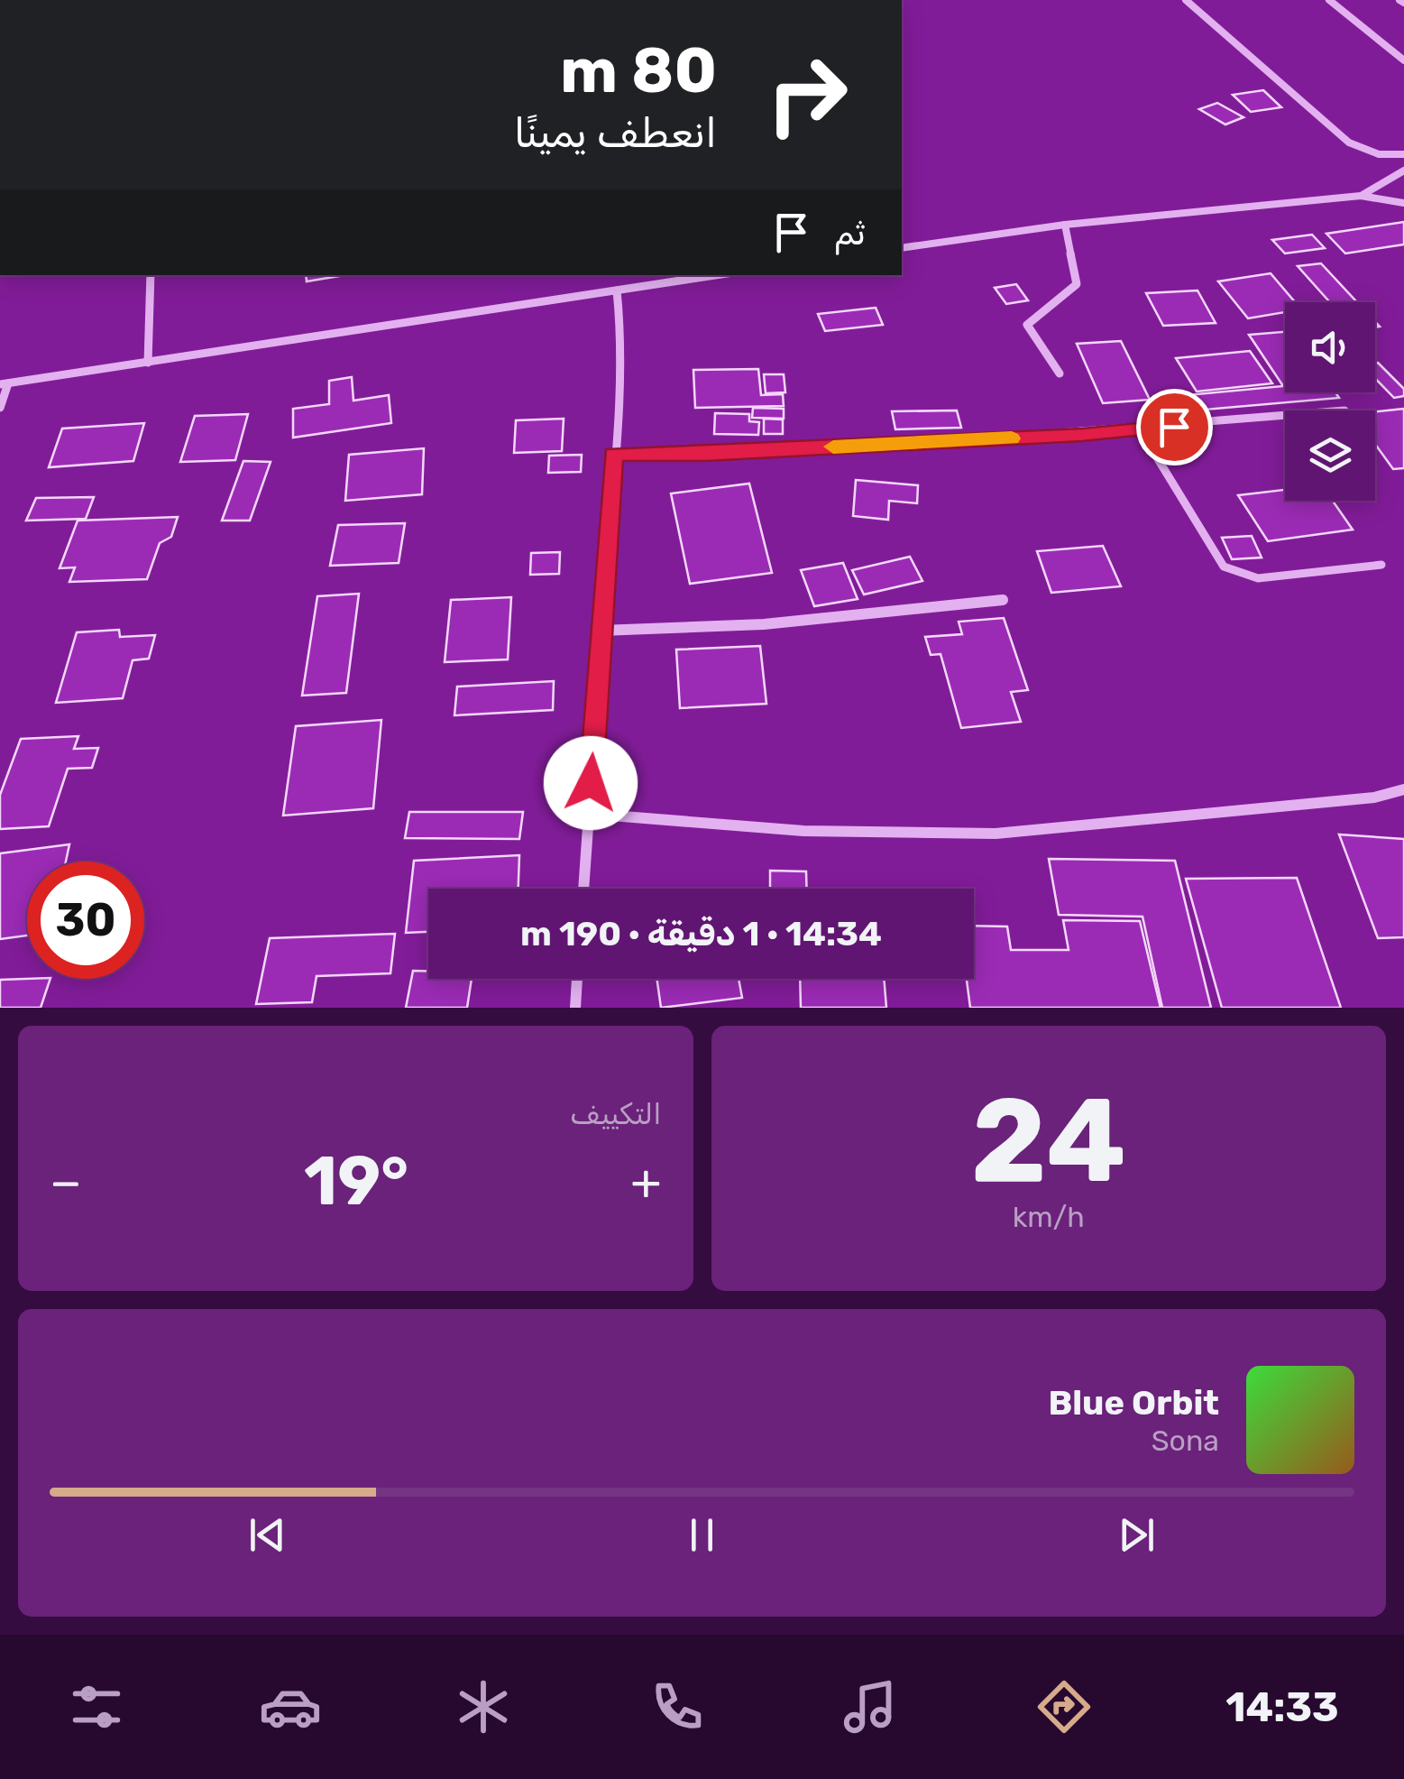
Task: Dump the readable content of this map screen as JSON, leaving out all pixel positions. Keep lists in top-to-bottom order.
{
  "page": {
    "turn": ["80 m", "انعطف يمينًا"],
    "then": "ثم",
    "limit": "30",
    "trip": "14:34 · 1 دقيقة · 190 m",
    "tile": [
      ["24", "km/h"],
      "التكييف"
    ],
    "heat": ["−", "19°", "+"],
    "song": ["Blue Orbit", "Sona"],
    "tabs": "14:33"
  }
}
